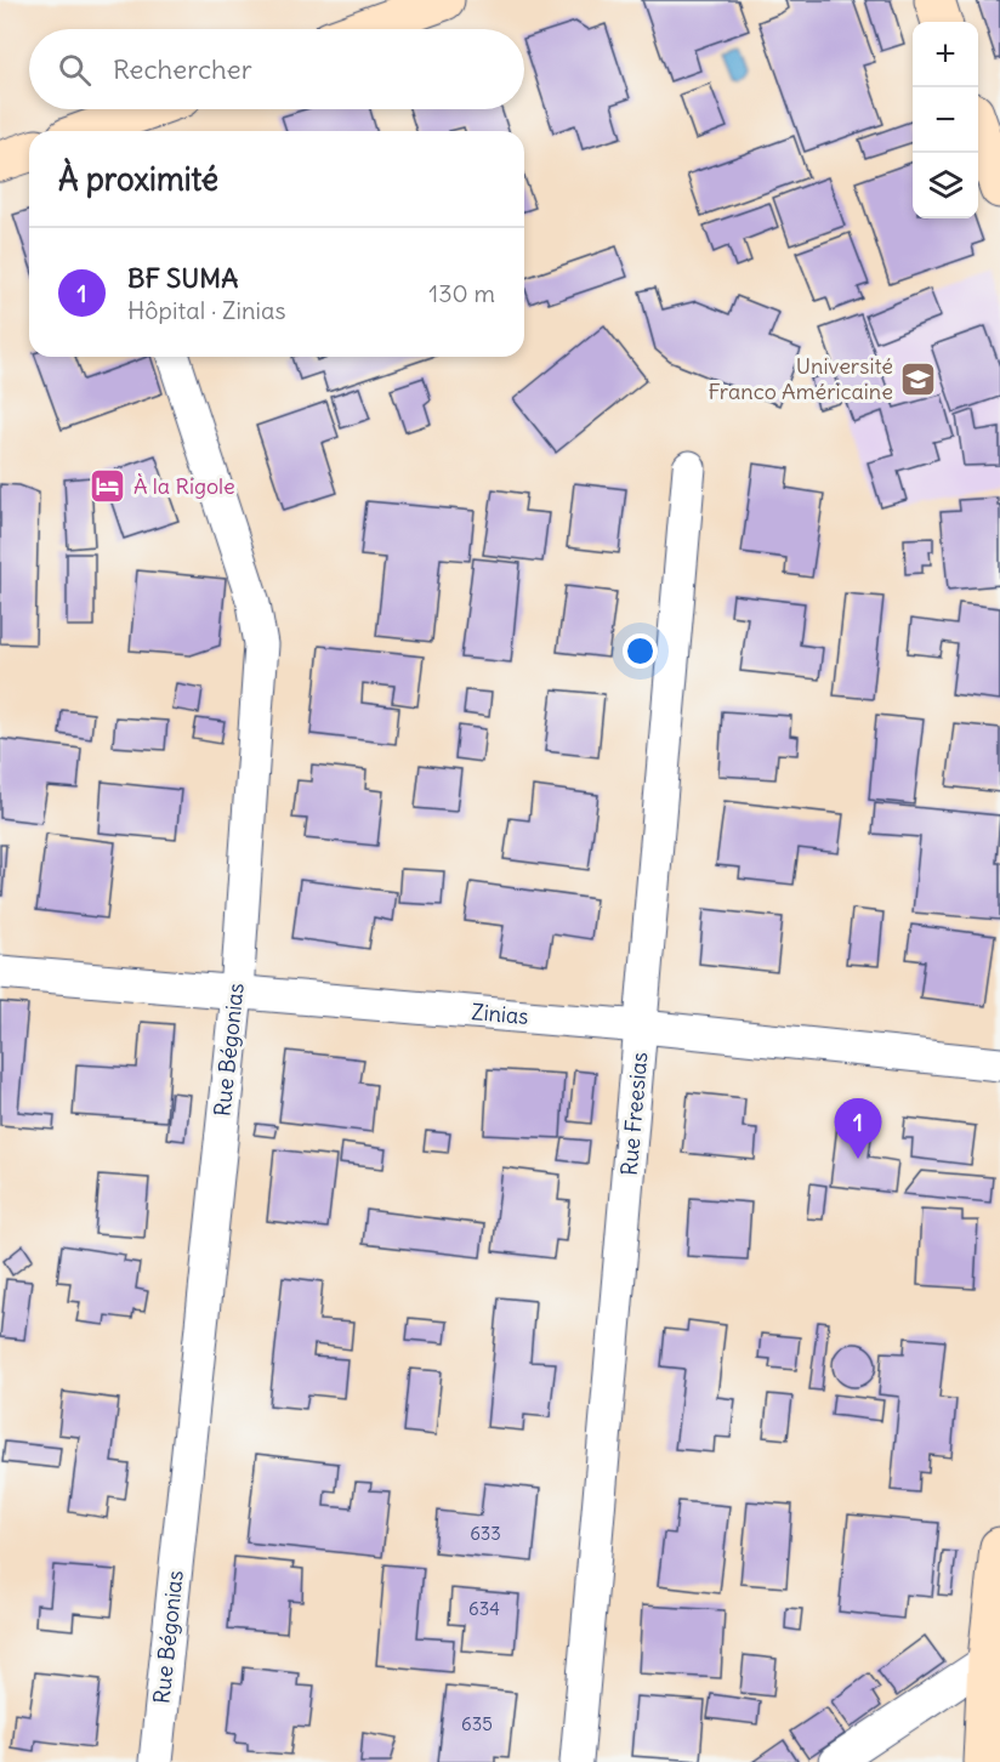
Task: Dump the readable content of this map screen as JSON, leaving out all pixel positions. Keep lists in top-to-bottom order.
{
  "streets": {
    "street": ["Zinias", "Rue Bégonias", "Rue Freesias"]
  },
  "crossings": [
    ["Zinias", "Rue Bégonias"],
    ["Zinias", "Rue Freesias"]
  ],
  "places": {
    "school or university": ["Université Franco Américaine"],
    "hotel": ["À la Rigole"]
  },
  "house_numbers": ["633", "634", "635"],
  "page": {
    "map_buttons": ["+", "−"],
    "search": "Rechercher",
    "heading": "À proximité",
    "list": [
      {
        "mark": "1",
        "name": "BF SUMA",
        "note": "Hôpital · Zinias",
        "value": "130 m"
      }
    ],
    "pins": "1"
  }
}
